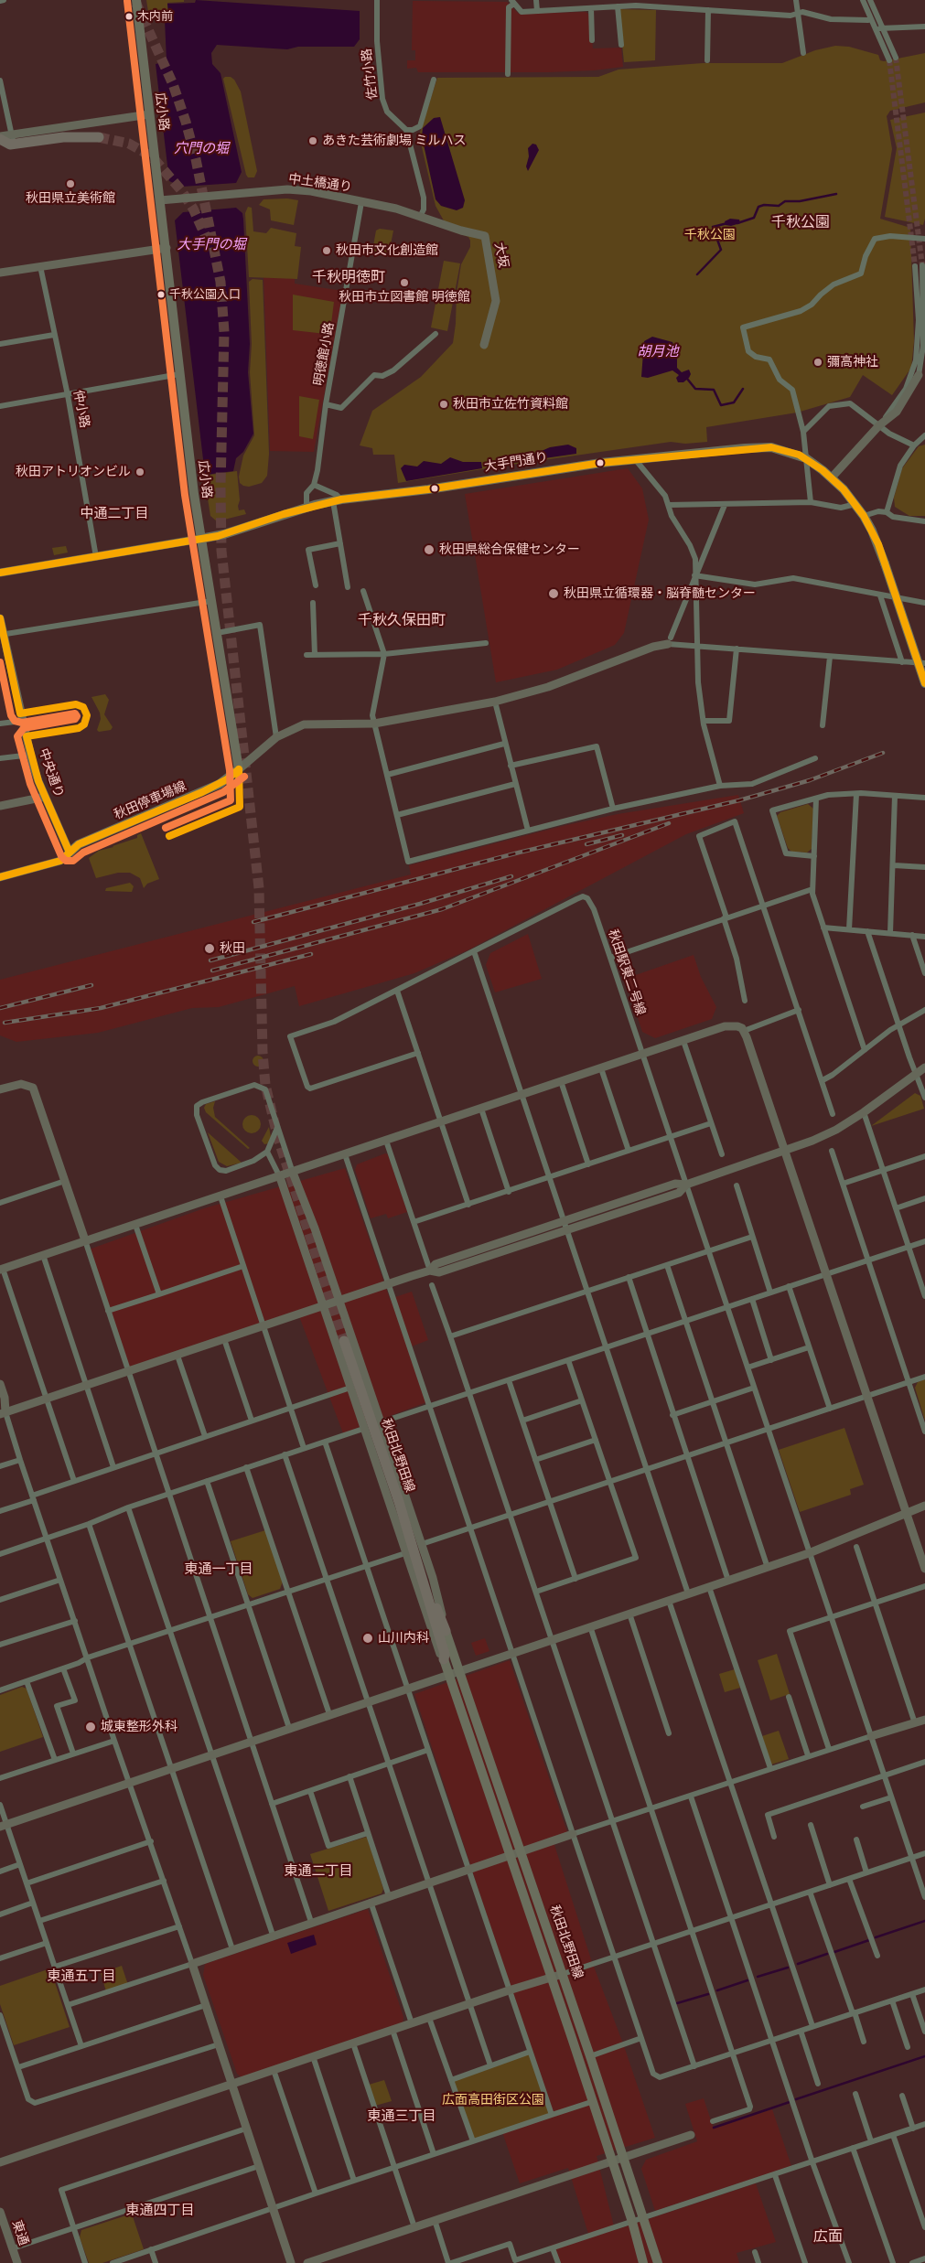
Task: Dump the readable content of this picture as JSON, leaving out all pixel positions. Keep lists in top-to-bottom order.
{
  "streets": {
    "highway": ["秋田北野田線"],
    "main road": ["広小路", "大手門通り", "秋田停車場線"],
    "street": [
      "佐竹小路",
      "中土橋通り",
      "大坂",
      "明徳館小路",
      "仲小路",
      "中央通り",
      "秋田駅東二号線",
      "東通"
    ]
  },
  "crossings": [
    ["広小路", "中土橋通り"],
    ["広小路", "大手門通り"],
    ["広小路", "秋田停車場線"],
    ["中土橋通り", "大坂"],
    ["中土橋通り", "明徳館小路"],
    ["明徳館小路", "大手門通り"],
    ["中央通り", "秋田停車場線"]
  ],
  "districts": [
    "千秋公園",
    "千秋明徳町",
    "中通二丁目",
    "千秋久保田町",
    "東通一丁目",
    "東通二丁目",
    "東通五丁目",
    "東通三丁目",
    "東通四丁目",
    "広面"
  ],
  "water": ["穴門の堀", "大手門の堀", "胡月池"],
  "parks": ["千秋公園", "広面高田街区公園"],
  "places": [
    "木内前",
    "あきた芸術劇場 ミルハス",
    "秋田県立美術館",
    "秋田市文化創造館",
    "秋田市立図書館 明徳館",
    "千秋公園入口",
    "彌高神社",
    "秋田市立佐竹資料館",
    "秋田アトリオンビル",
    "秋田県総合保健センター",
    "秋田県立循環器・脳脊髄センター",
    "秋田",
    "山川内科",
    "城東整形外科"
  ]
}
